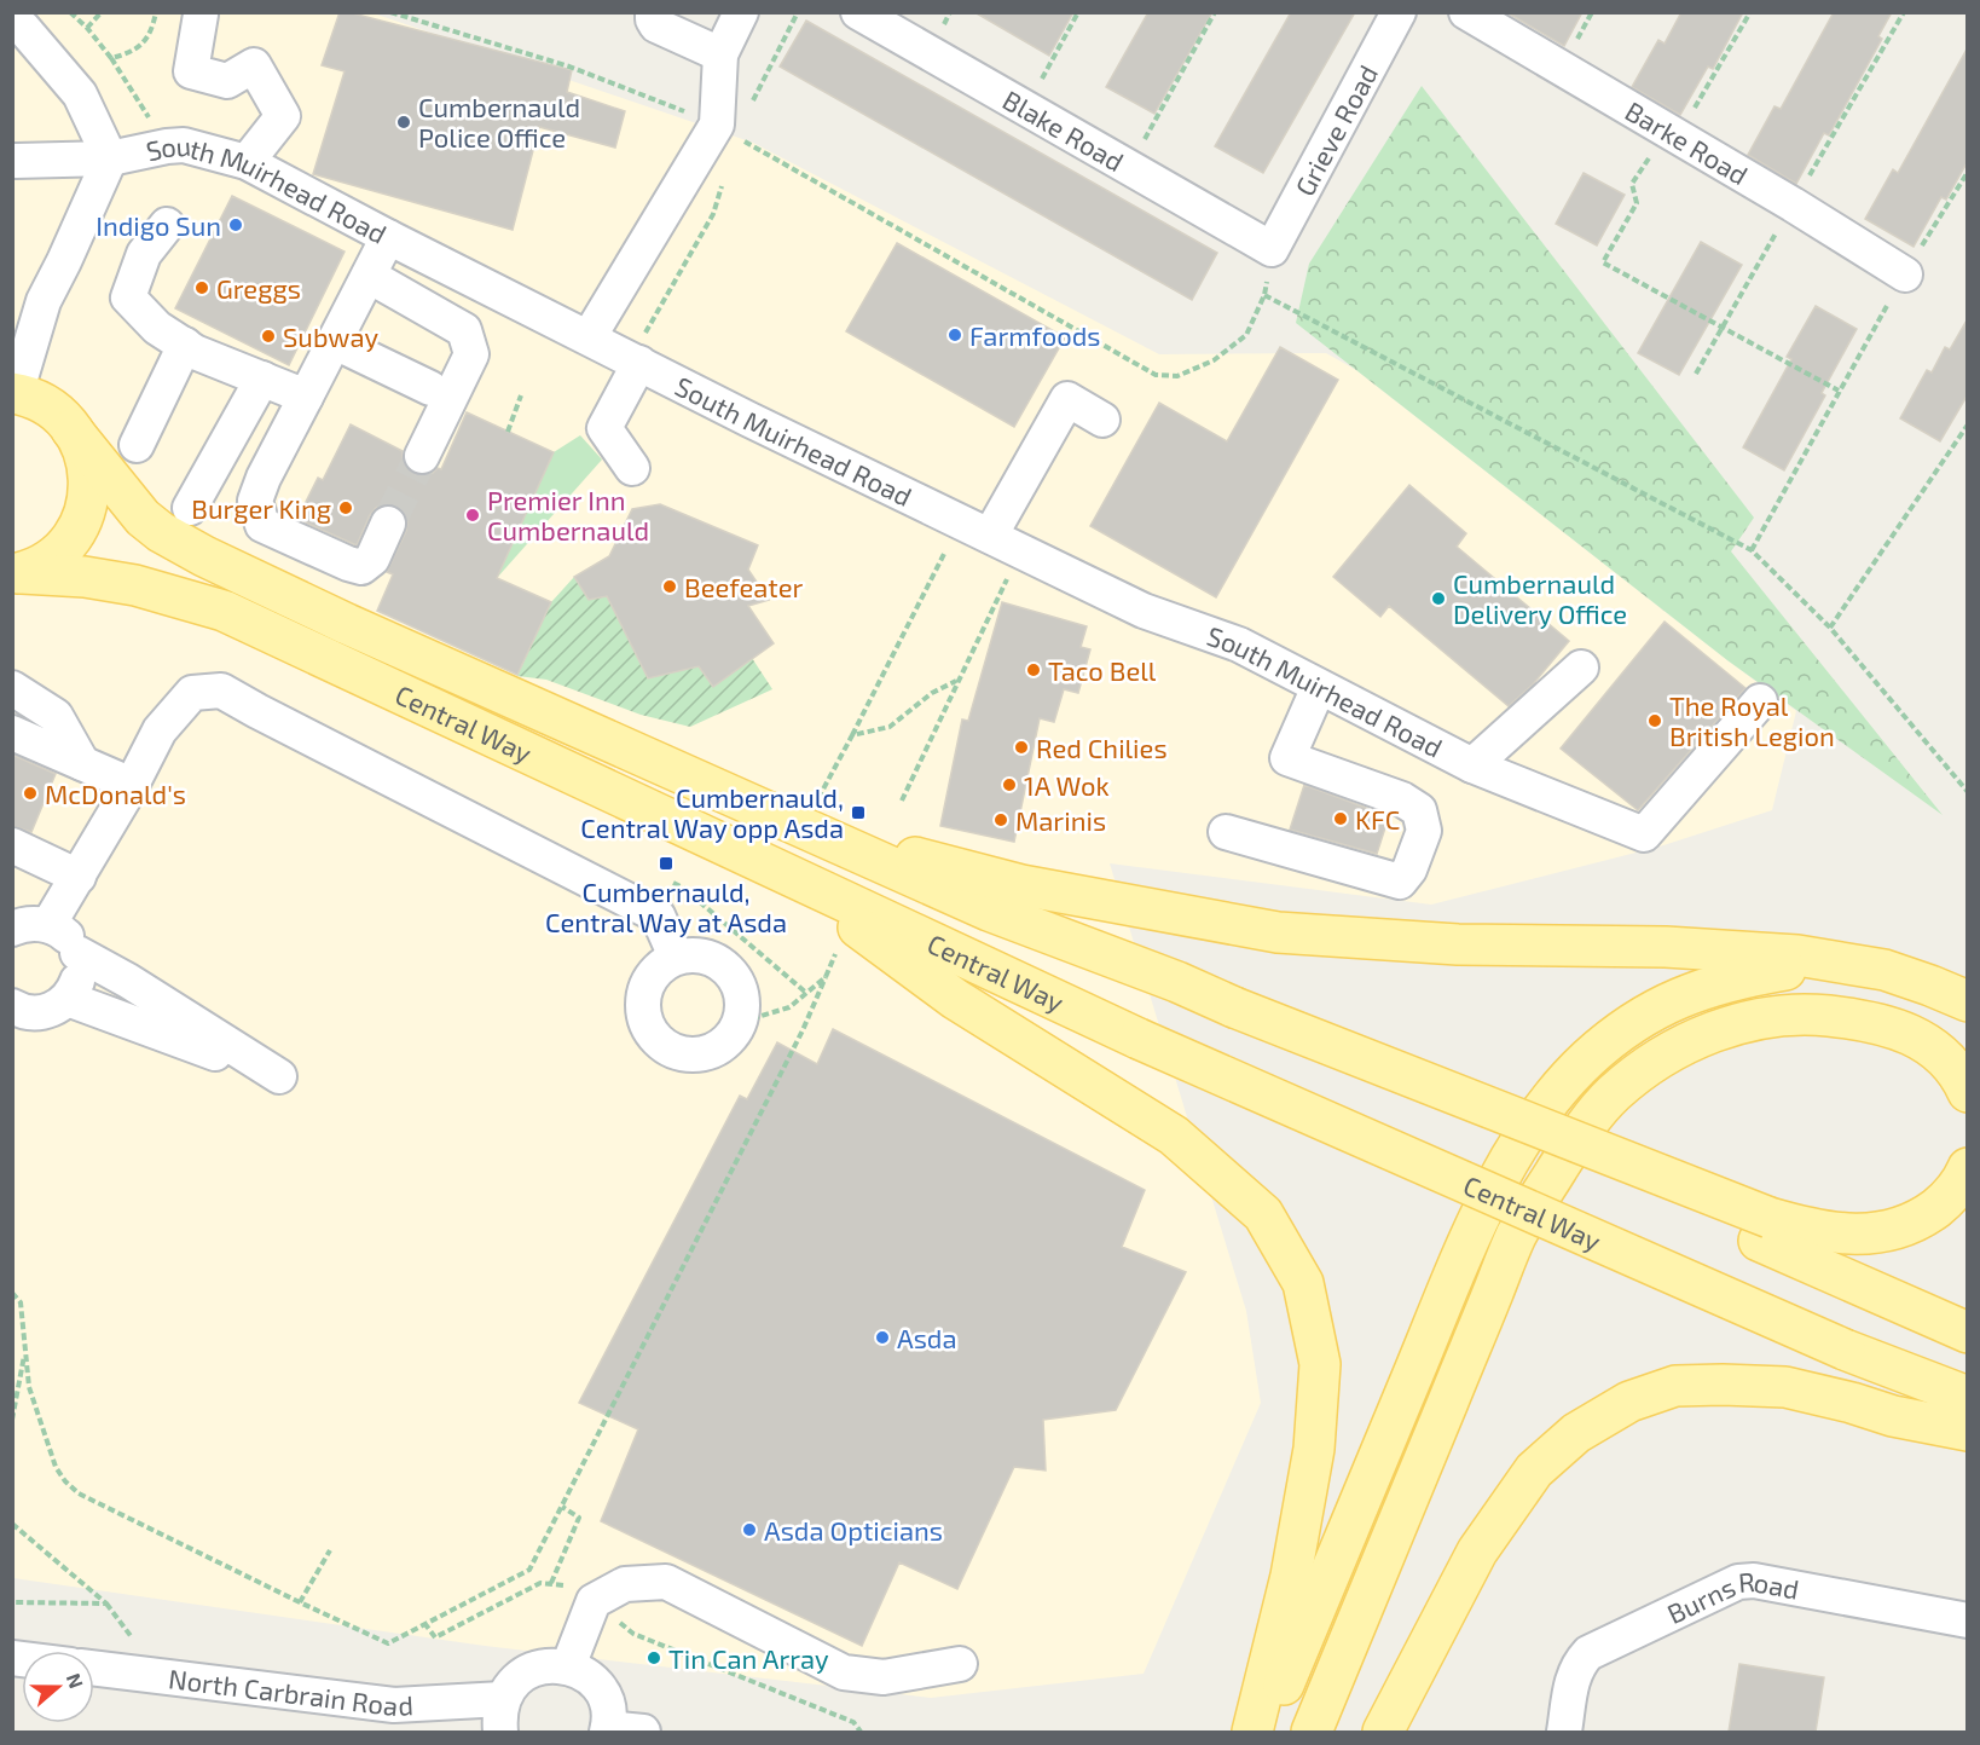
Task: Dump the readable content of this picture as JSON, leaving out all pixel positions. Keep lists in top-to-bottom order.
{
  "streets": {
    "main road": ["Central Way"],
    "street": [
      "Grieve Road",
      "Blake Road",
      "Barke Road",
      "South Muirhead Road",
      "Burns Road",
      "North Carbrain Road"
    ]
  },
  "crossings": [
    ["Grieve Road", "Blake Road"]
  ],
  "places": {
    "other": [
      "Cumbernauld Police Office",
      "Indigo Sun",
      "Greggs",
      "Farmfoods",
      "Subway",
      "Burger King",
      "Premier Inn Cumbernauld",
      "Beefeater",
      "Cumbernauld Delivery Office",
      "Taco Bell",
      "The Royal British Legion",
      "Red Chilies",
      "1A Wok",
      "McDonald's",
      "KFC",
      "Marinis",
      "Asda",
      "Asda Opticians",
      "Tin Can Array"
    ],
    "transit": ["Cumbernauld, Central Way opp Asda", "Cumbernauld, Central Way at Asda"]
  },
  "north": "right"
}
